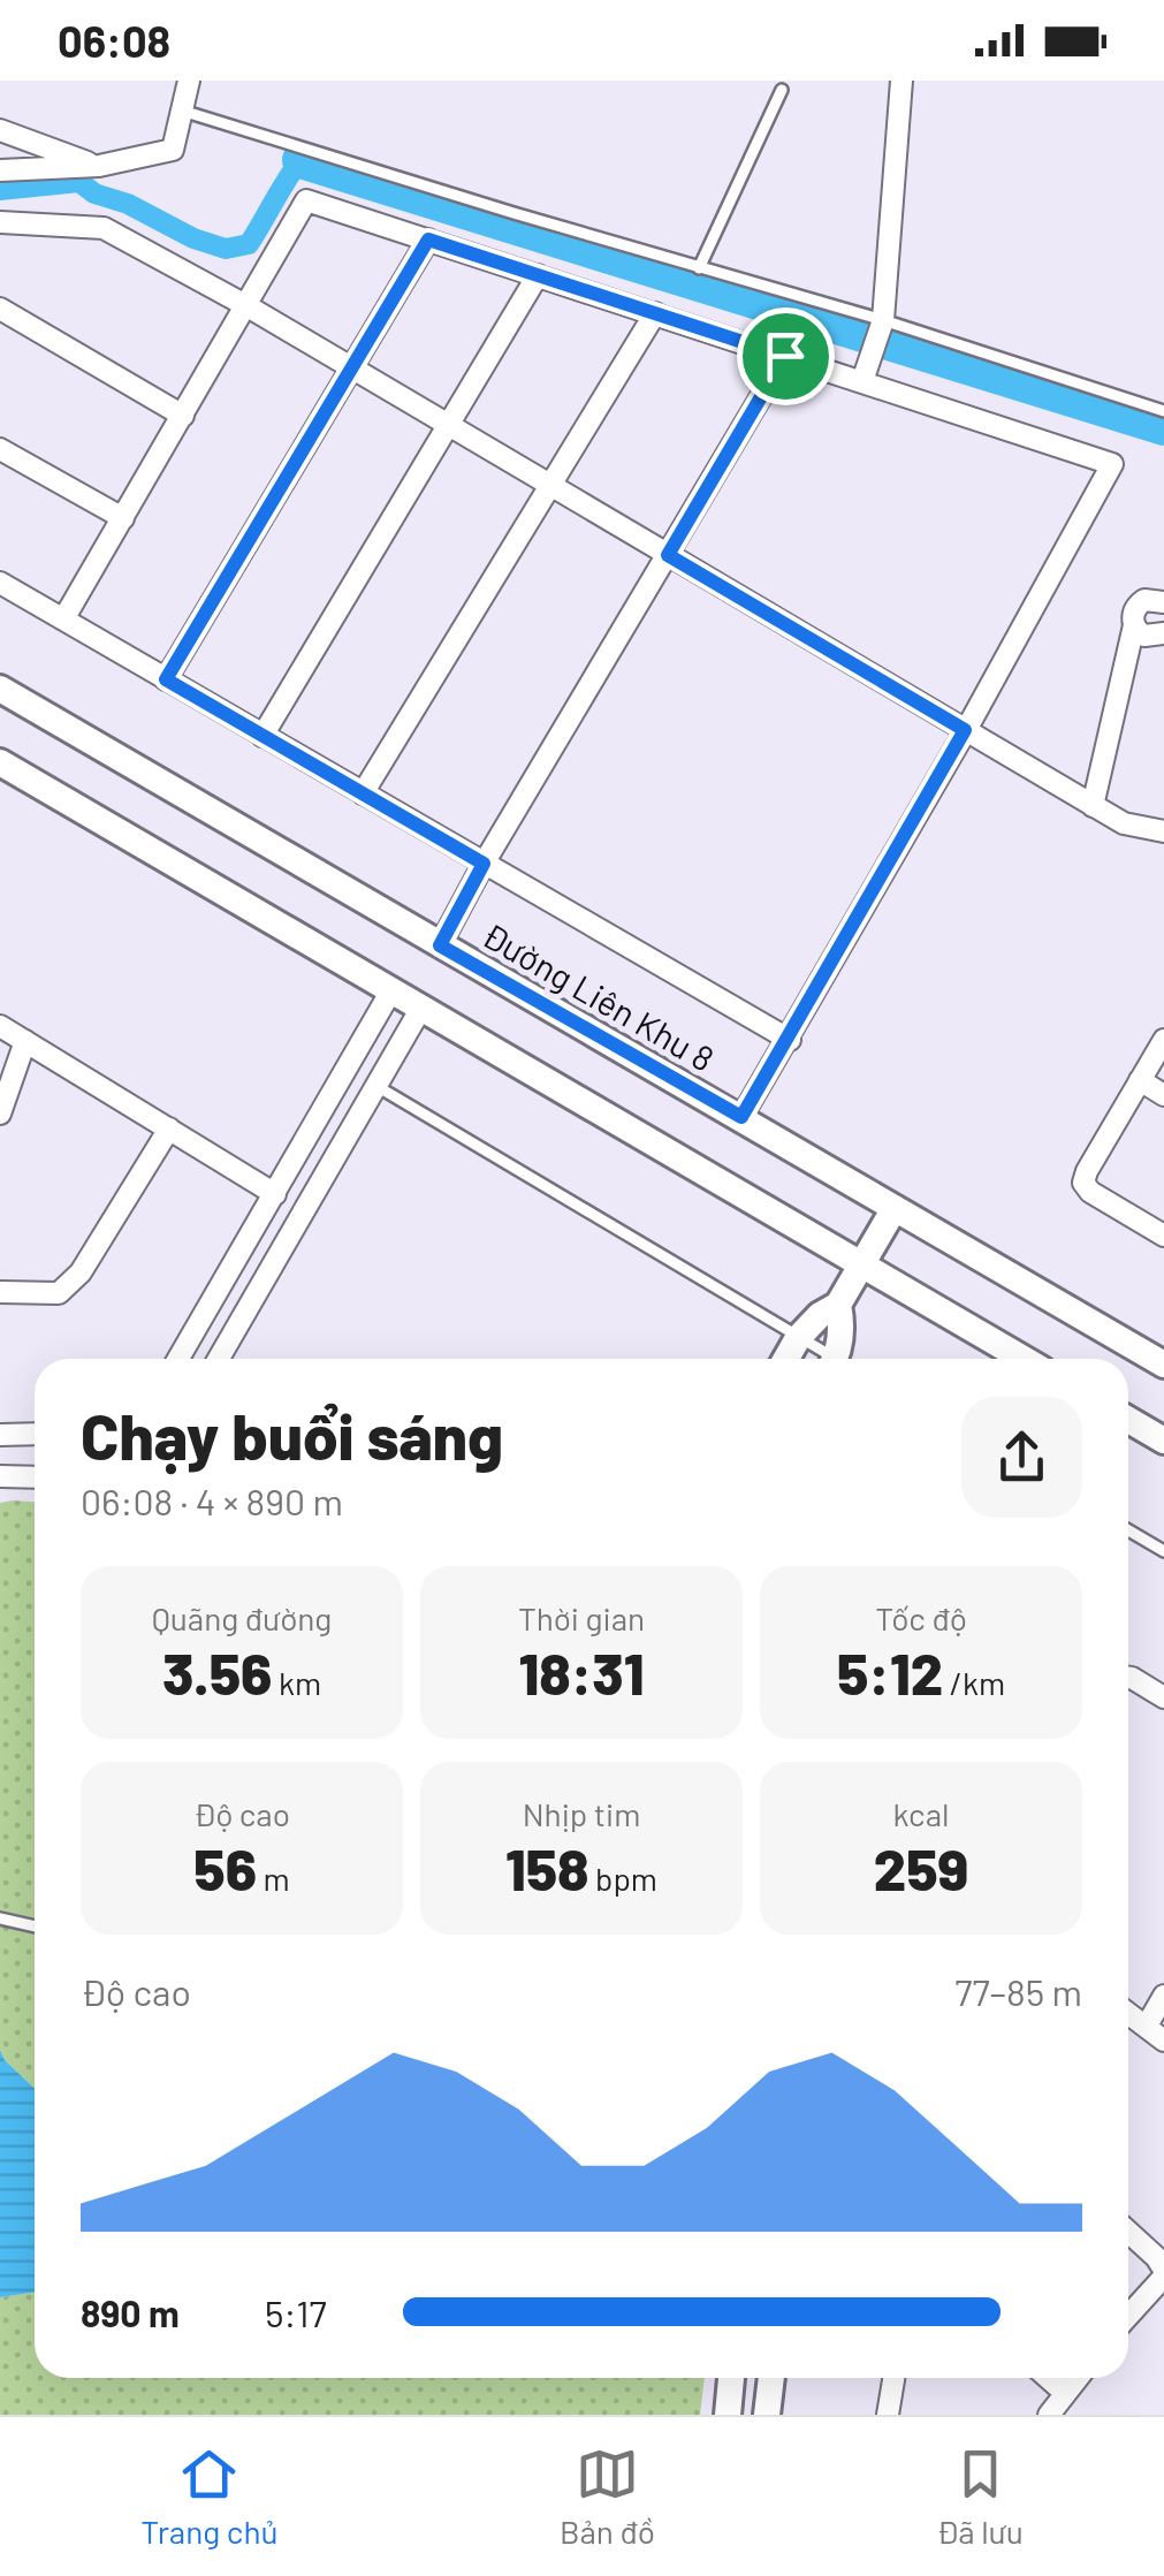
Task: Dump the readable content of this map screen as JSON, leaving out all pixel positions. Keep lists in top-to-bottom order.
{
  "streets": {
    "street": ["Đường Liên Khu 8"]
  },
  "page": {
    "status": "06:08",
    "heading": ["Chạy buổi sáng", "06:08 · 4 × 890 m"],
    "stats": [
      ["Quãng đường", "3.56 km"],
      ["Thời gian", "18:31"],
      ["Tốc độ", "5:12 /km"],
      ["Độ cao", "56 m"],
      ["Nhịp tim", "158 bpm"],
      ["kcal", "259"]
    ],
    "chart": ["Độ cao", "77–85 m"],
    "list": [
      {
        "name": "890 m",
        "note": "5:17"
      }
    ],
    "tabs": ["Trang chủ", "Bản đồ", "Đã lưu"]
  }
}
